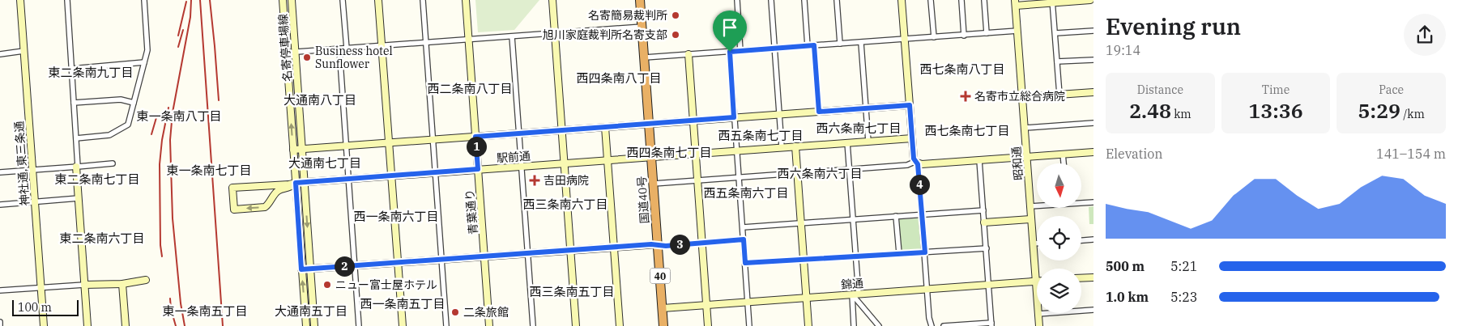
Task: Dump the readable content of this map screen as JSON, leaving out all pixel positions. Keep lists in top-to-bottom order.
{
  "streets": {
    "highway": ["国道40号", "40"],
    "street": [
      "名寄停車場線",
      "駅前通",
      "神社通, 東三条通",
      "昭和通",
      "青葉通り",
      "錦通"
    ]
  },
  "crossings": [
    ["名寄停車場線", "駅前通"],
    ["駅前通", "国道40号"],
    ["駅前通", "青葉通り"],
    ["昭和通", "錦通"],
    ["国道40号", "錦通"]
  ],
  "districts": [
    "西七条南八丁目",
    "東二条南九丁目",
    "西四条南八丁目",
    "西二条南八丁目",
    "大通南八丁目",
    "東一条南八丁目",
    "西六条南七丁目",
    "西七条南七丁目",
    "西五条南七丁目",
    "西四条南七丁目",
    "大通南七丁目",
    "東一条南七丁目",
    "西六条南六丁目",
    "東二条南七丁目",
    "西五条南六丁目",
    "西三条南六丁目",
    "西一条南六丁目",
    "東二条南六丁目",
    "西三条南五丁目",
    "西一条南五丁目",
    "東一条南五丁目",
    "大通南五丁目"
  ],
  "places": {
    "other": [
      "名寄簡易裁判所",
      "旭川家庭裁判所名寄支部",
      "Business hotel Sunflower",
      "ニュー富士屋ホテル",
      "二条旅館"
    ],
    "health": ["名寄市立総合病院", "吉田病院"]
  },
  "scale_bar": "100 m",
  "north": "bottom",
  "page": {
    "heading": ["Evening run", "19:14"],
    "stats": [
      ["Distance", "2.48 km"],
      ["Time", "13:36"],
      ["Pace", "5:29 /km"]
    ],
    "pins": [
      "1",
      "4",
      "3",
      "2"
    ],
    "chart": ["Elevation", "141–154 m"],
    "list": [
      {
        "name": "500 m",
        "note": "5:21"
      },
      {
        "name": "1.0 km",
        "note": "5:23"
      }
    ],
    "scale": "100 m"
  }
}
